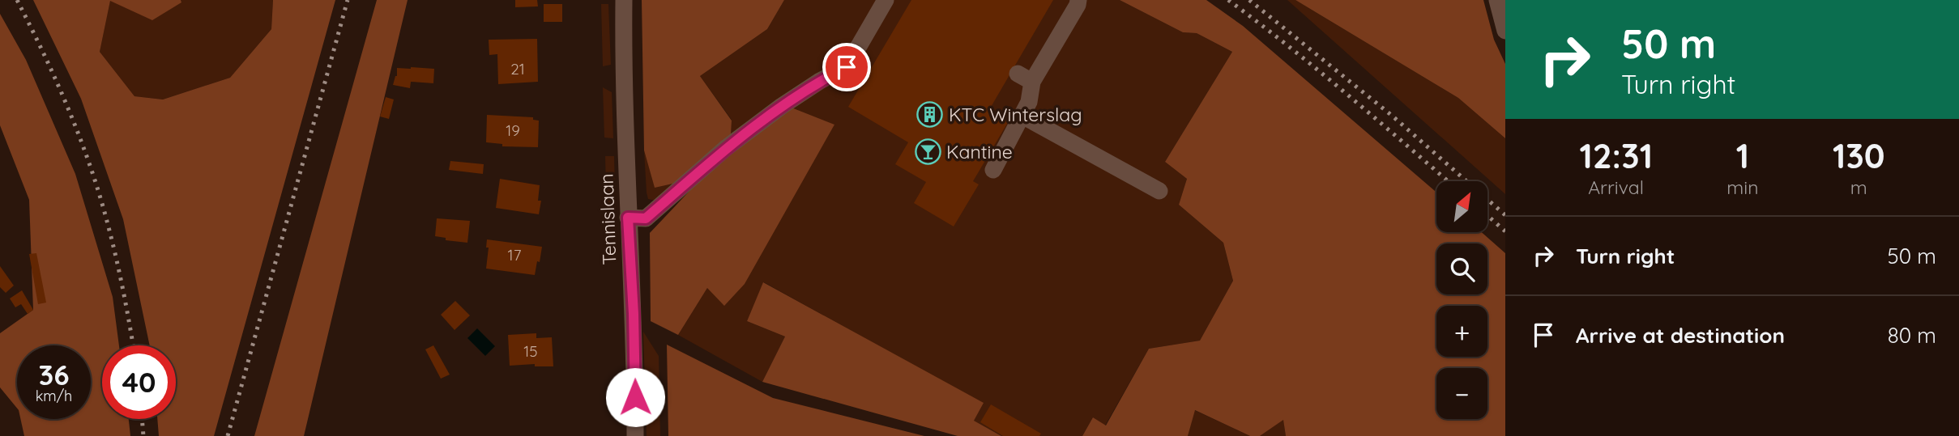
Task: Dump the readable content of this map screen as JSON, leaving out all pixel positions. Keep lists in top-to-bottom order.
{
  "streets": {
    "street": ["Tennislaan"]
  },
  "places": {
    "building": ["KTC Winterslag"],
    "bar": ["Kantine"]
  },
  "house_numbers": [
    "21",
    "19",
    "17",
    "15"
  ],
  "north": "top right",
  "page": {
    "turn": ["50 m", "Turn right"],
    "eta": [
      "12:31",
      "Arrival",
      "1",
      "min",
      "130",
      "m"
    ],
    "map_buttons": ["+", "−"],
    "list": [
      {
        "name": "Turn right",
        "value": "50 m"
      },
      {
        "name": "Arrive at destination",
        "value": "80 m"
      }
    ],
    "speed": "36 km/h",
    "limit": "40"
  }
}
